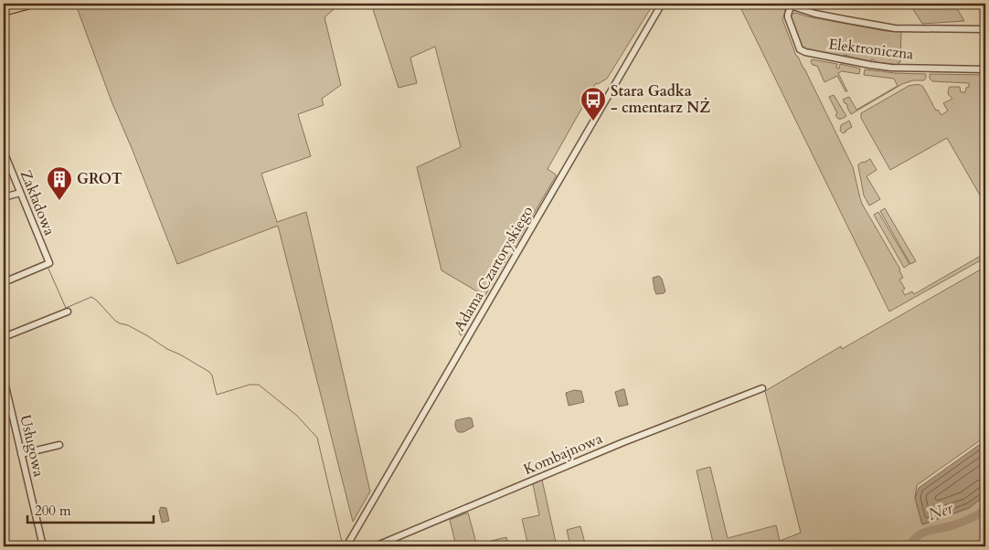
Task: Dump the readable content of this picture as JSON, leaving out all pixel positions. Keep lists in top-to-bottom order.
{
  "streets": {
    "street": [
      "Elektroniczna",
      "Zakładowa",
      "Adama Czartoryskiego",
      "Usługowa",
      "Kombajnowa"
    ]
  },
  "water": ["Ner"],
  "places": {
    "bus stop": ["Stara Gadka - cmentarz NŻ"],
    "building": ["GROT"]
  },
  "scale_bar": "200 m"
}
